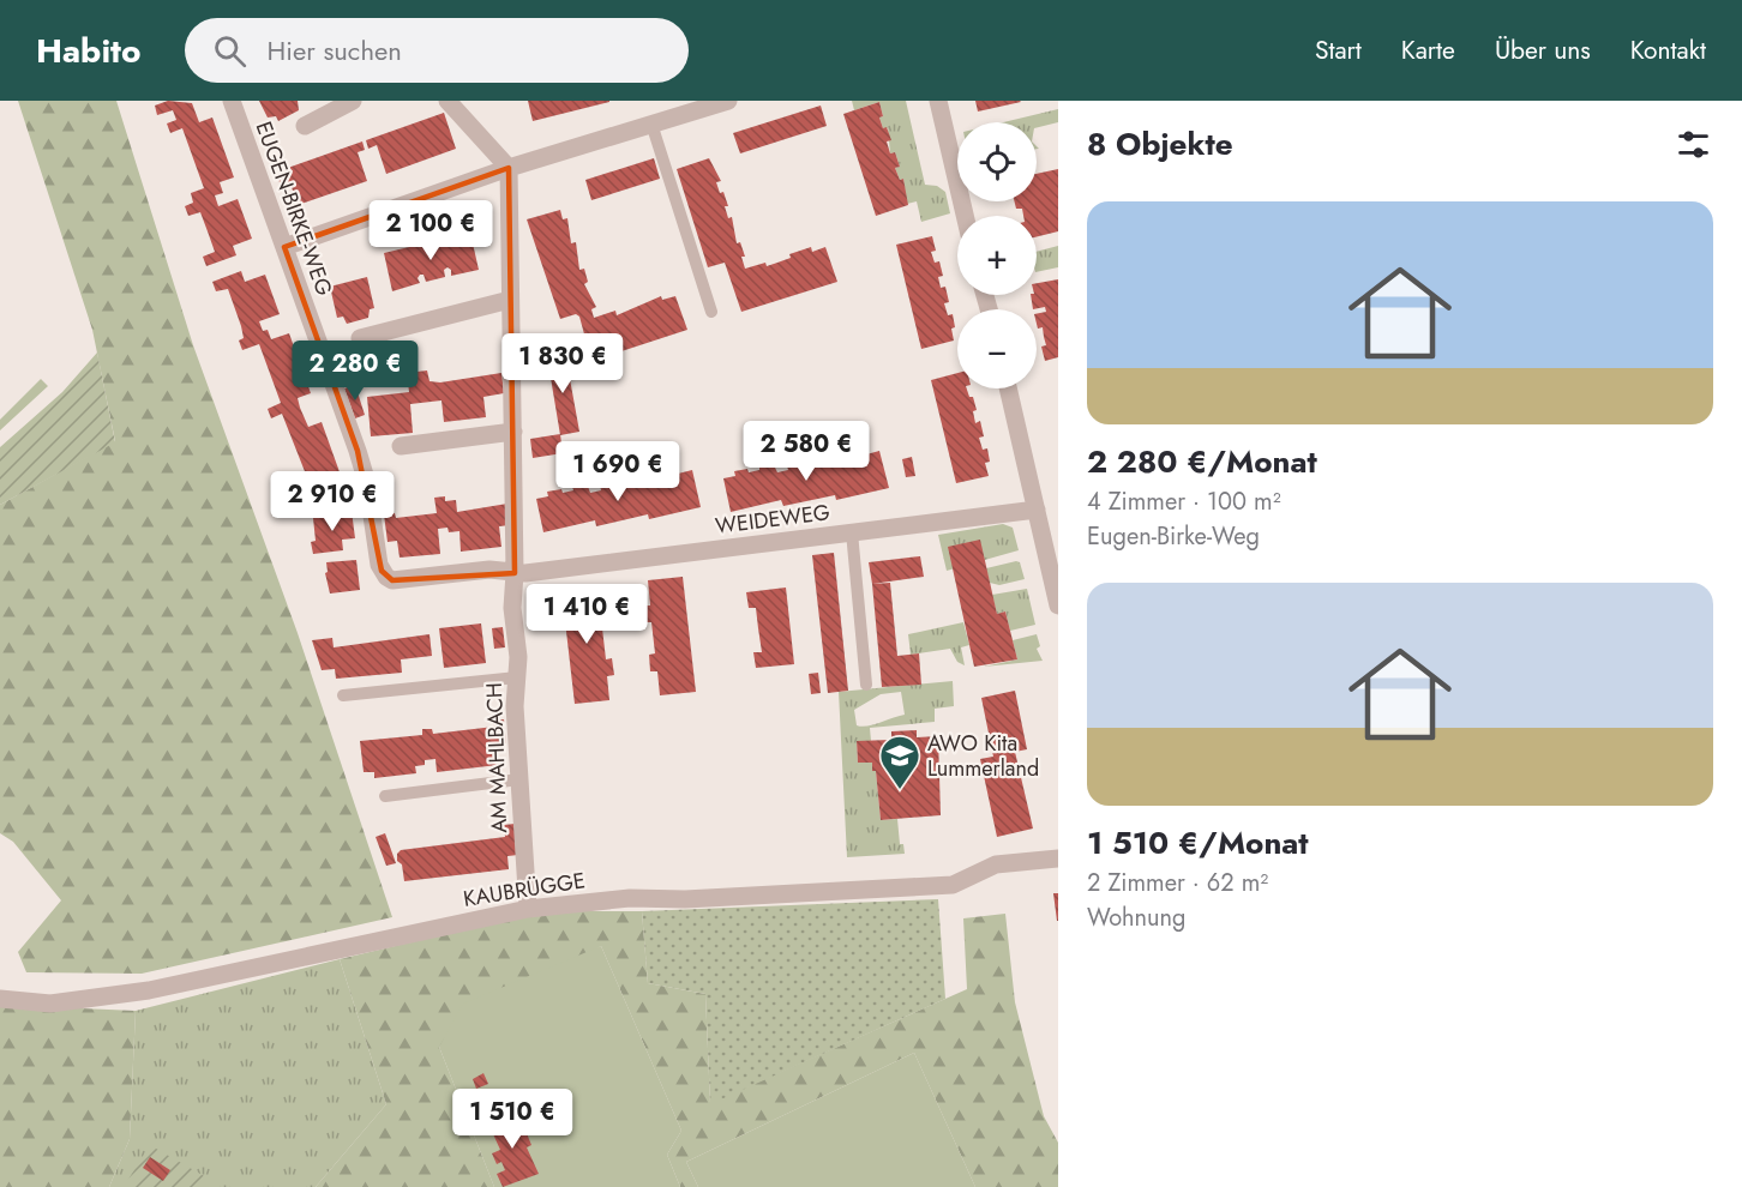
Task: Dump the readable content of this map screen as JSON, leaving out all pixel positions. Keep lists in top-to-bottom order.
{
  "streets": {
    "street": [
      "EUGEN-BIRKE-WEG",
      "WEIDEWEG",
      "AM MAHLBACH",
      "KAUBRÜGGE"
    ]
  },
  "crossings": [
    ["EUGEN-BIRKE-WEG", "WEIDEWEG"],
    ["EUGEN-BIRKE-WEG", "AM MAHLBACH"],
    ["WEIDEWEG", "AM MAHLBACH"],
    ["AM MAHLBACH", "KAUBRÜGGE"]
  ],
  "places": {
    "school or university": ["AWO Kita Lummerland"]
  },
  "page": {
    "header": "Habito",
    "search": "Hier suchen",
    "nav": [
      "Start",
      "Karte",
      "Über uns",
      "Kontakt"
    ],
    "heading": "8 Objekte",
    "map_buttons": ["+", "−"],
    "list": [
      {
        "name": "2 280 €/Monat",
        "note": "4 Zimmer · 100 m² · Eugen-Birke-Weg"
      },
      {
        "name": "1 510 €/Monat",
        "note": "2 Zimmer · 62 m² · Wohnung"
      }
    ],
    "price": [
      "2 100 €",
      "1 830 €",
      "2 280 €",
      "2 580 €",
      "1 690 €",
      "2 910 €",
      "1 410 €",
      "1 510 €"
    ]
  }
}
